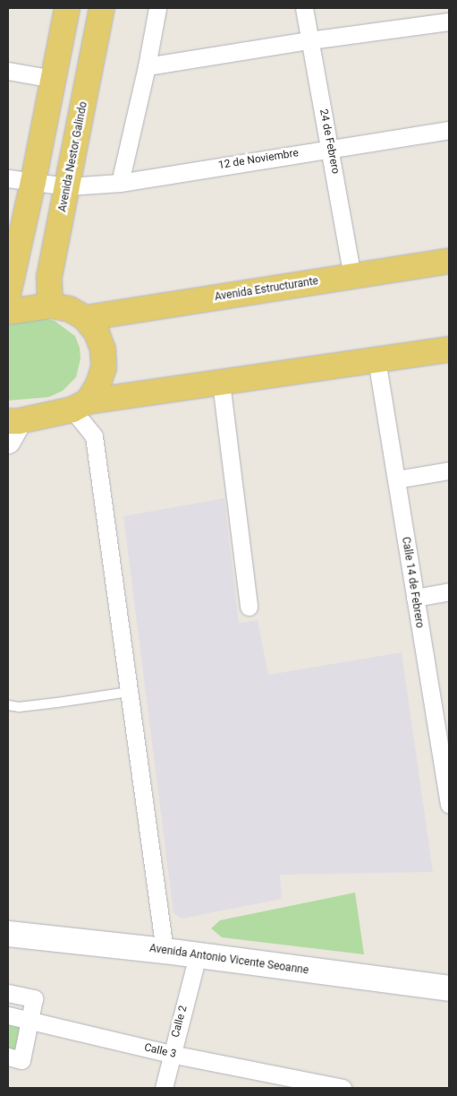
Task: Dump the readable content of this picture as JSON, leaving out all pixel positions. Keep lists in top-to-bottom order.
{
  "streets": {
    "main road": ["Avenida Nestor Galindo", "Avenida Estructurante"],
    "street": [
      "24 de Febrero",
      "12 de Noviembre",
      "Calle 14 de Febrero",
      "Avenida Antonio Vicente Seoanne",
      "Calle 2",
      "Calle 3"
    ]
  },
  "crossings": [
    ["24 de Febrero", "12 de Noviembre"],
    ["24 de Febrero", "Avenida Estructurante"],
    ["Avenida Nestor Galindo", "12 de Noviembre"],
    ["Avenida Antonio Vicente Seoanne", "Calle 2"],
    ["Calle 2", "Calle 3"]
  ]
}
